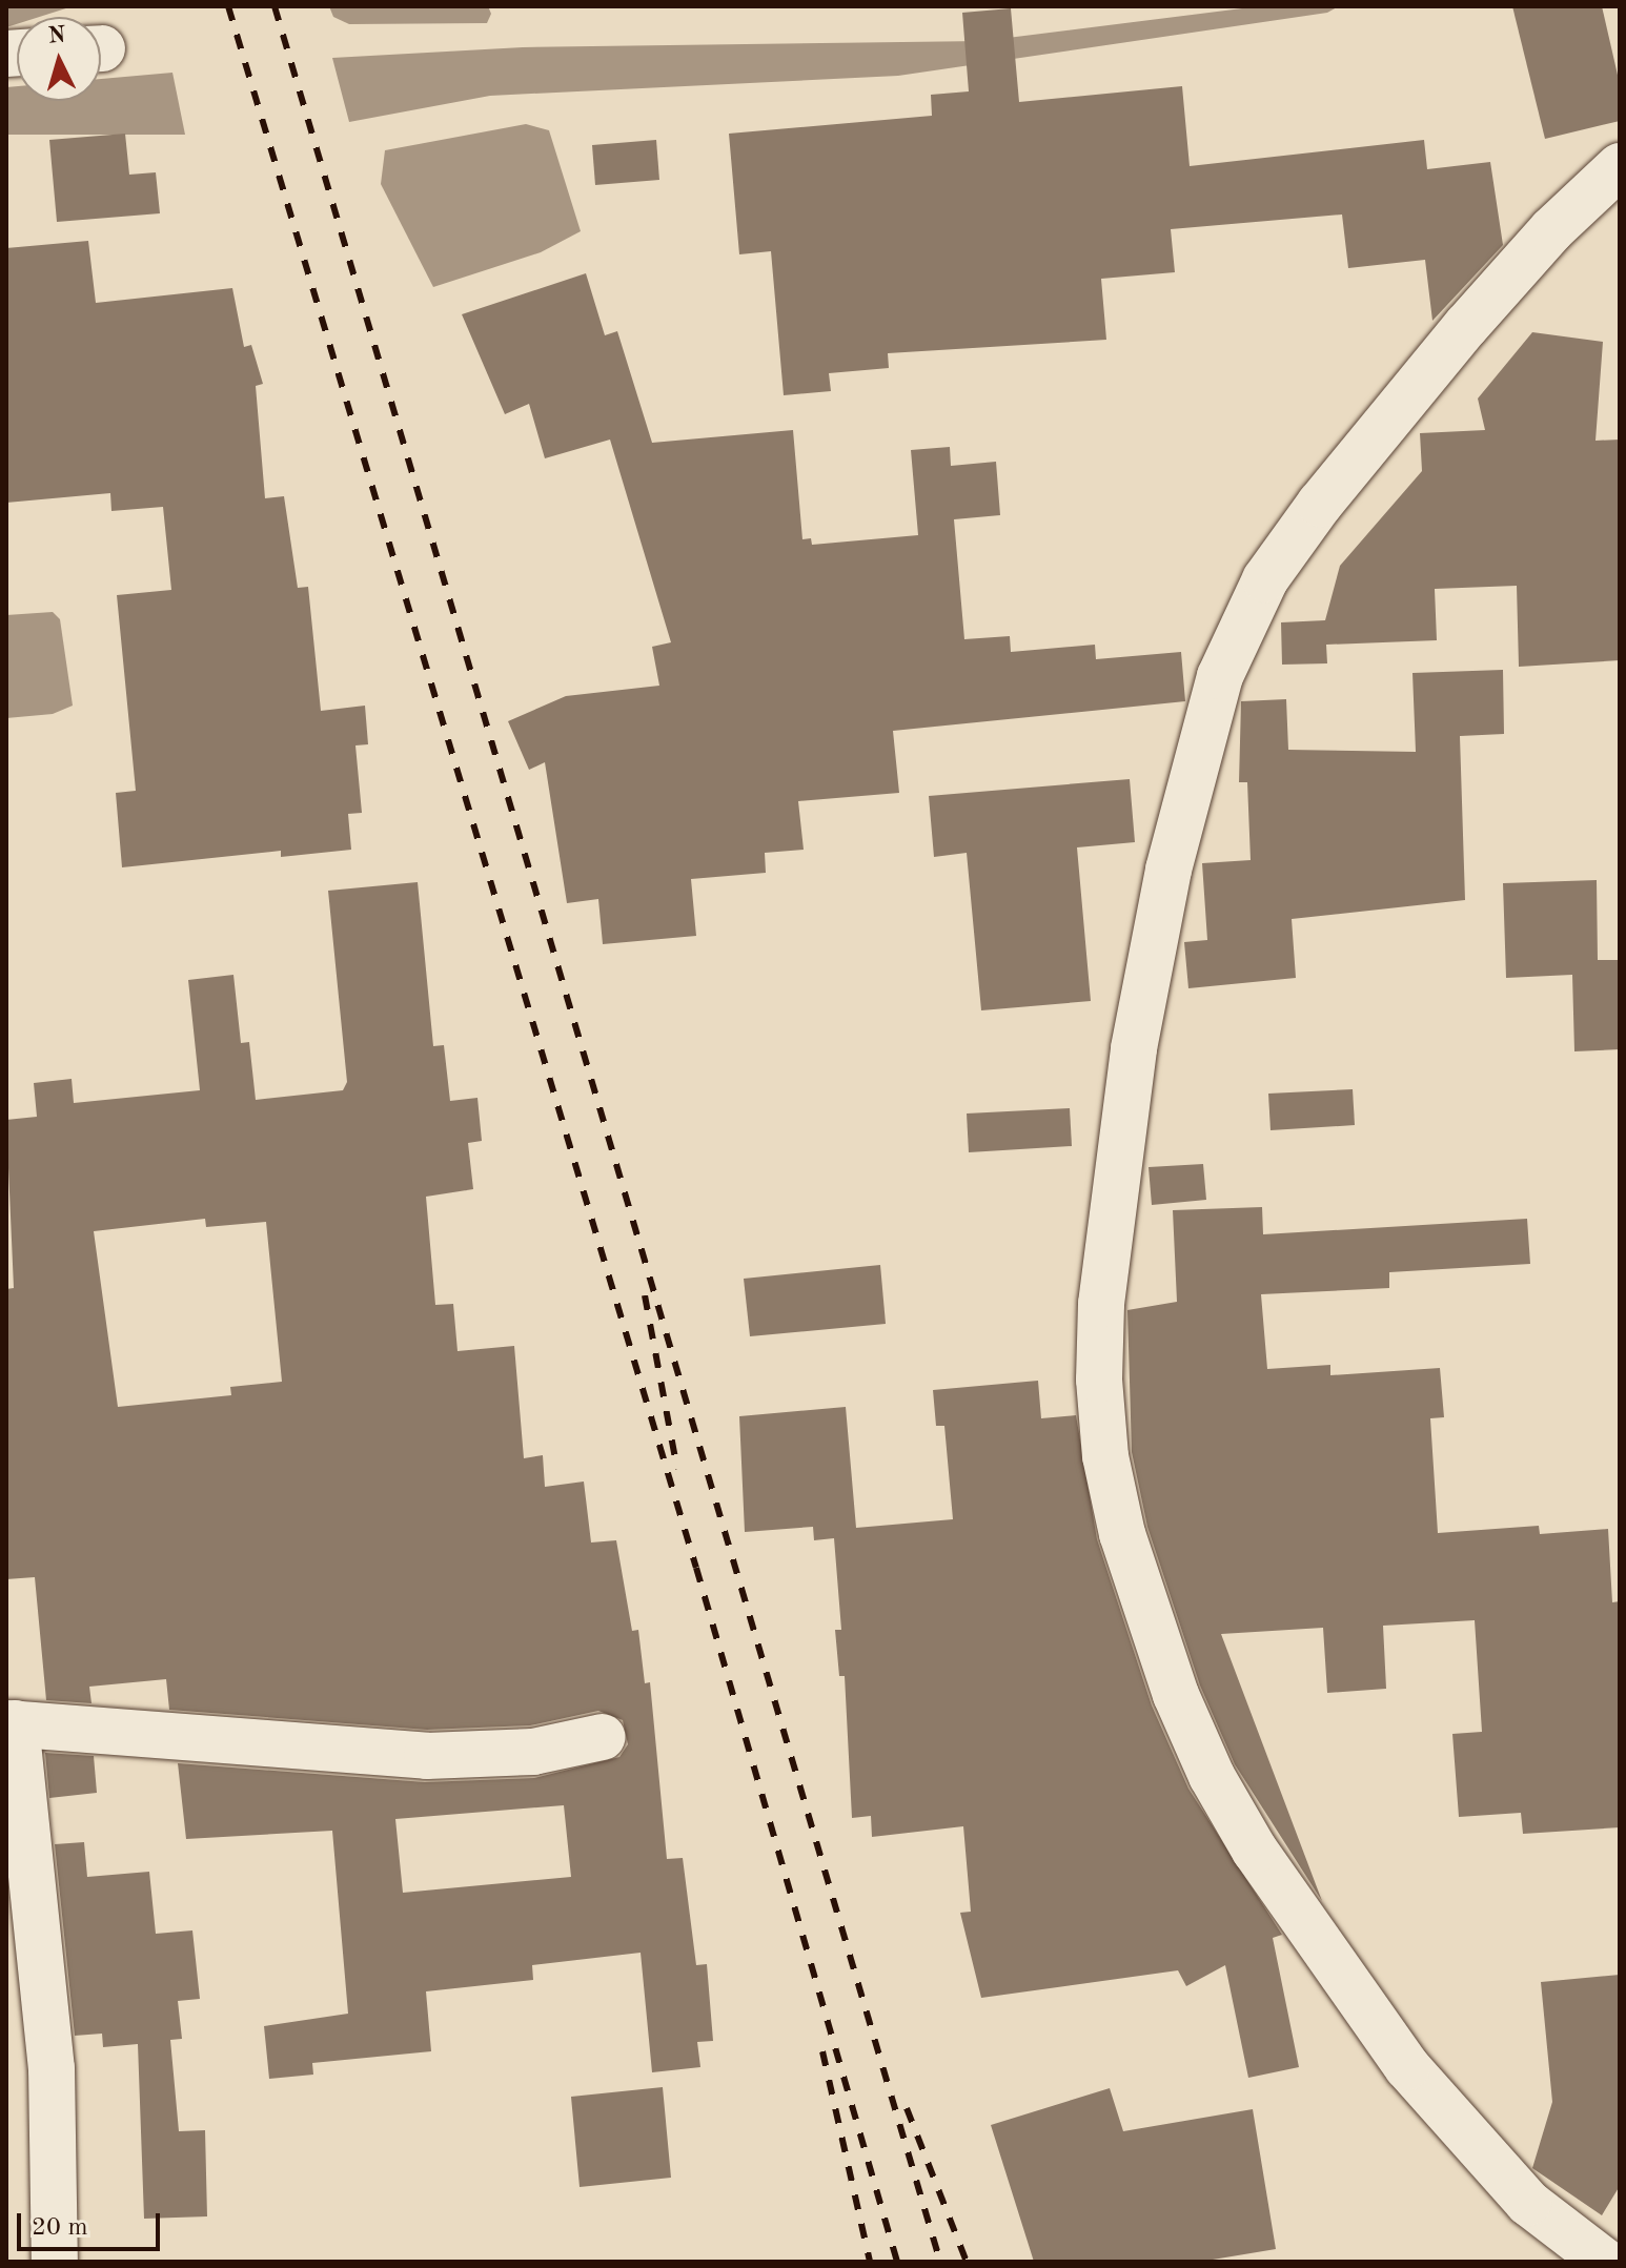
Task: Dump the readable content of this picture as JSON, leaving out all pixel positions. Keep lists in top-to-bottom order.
{
  "scale_bar": "20 m",
  "north": "top"
}
